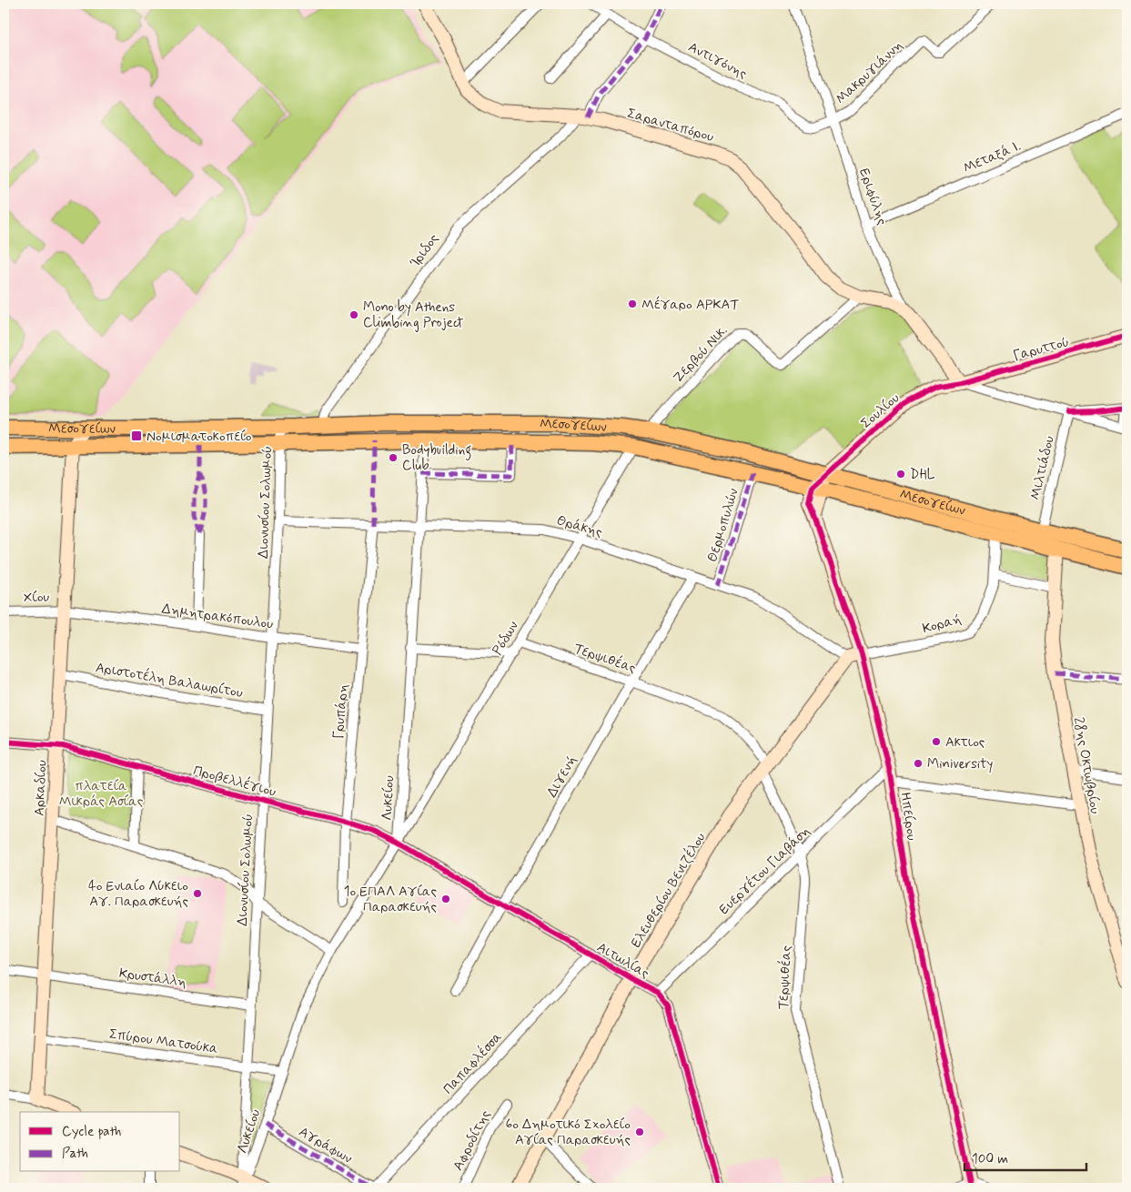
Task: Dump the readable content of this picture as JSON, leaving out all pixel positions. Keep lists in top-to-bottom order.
{
  "streets": {
    "main road": ["Μεσογείων"],
    "street": [
      "Αντιγόνης",
      "Μακρυγιάννη",
      "Σαρανταπόρου",
      "Μεταξά Ι.",
      "Εριφύλης",
      "Ίριδος",
      "Γαρυττού",
      "Ζερβού Νικ.",
      "Σουλίου",
      "Μιλτιάδου",
      "Διονυσίου Σολωμού",
      "Θερμοπυλών",
      "Θράκης",
      "Χίου",
      "Δημητρακόπουλου",
      "Κοραή",
      "Ρόδων",
      "Τερψιθέας",
      "Αριστοτέλη Βαλαωρίτου",
      "Γρυπάρη",
      "28ης Οκτωβρίου",
      "Διγενή",
      "Προβελλέγιου",
      "Αρκαδίου",
      "Λυκείου",
      "Ηπείρου",
      "Ευεργέτου Γιαβάση",
      "Ελευθερίου Βενιζέλου",
      "Αιτωλίας",
      "Κρυστάλλη",
      "Σπύρου Ματσούκα",
      "Παπαφλέσσα",
      "Αφροδίτης",
      "Αγράφων"
    ]
  },
  "crossings": [
    ["Αντιγόνης", "Μακρυγιάννη"],
    ["Αντιγόνης", "Εριφύλης"],
    ["Αντιγόνης", "Ίριδος"],
    ["Μακρυγιάννη", "Εριφύλης"],
    ["Σαρανταπόρου", "Εριφύλης"],
    ["Σαρανταπόρου", "Ίριδος"],
    ["Σαρανταπόρου", "Ζερβού Νικ."],
    ["Μεταξά Ι.", "Εριφύλης"],
    ["Εριφύλης", "Γαρυττού"],
    ["Εριφύλης", "Σουλίου"],
    ["Ίριδος", "Μεσογείων"],
    ["Γαρυττού", "Σουλίου"],
    ["Ζερβού Νικ.", "Μεσογείων"],
    ["Σουλίου", "Μεσογείων"],
    ["Σουλίου", "Μιλτιάδου"],
    ["Σουλίου", "Ηπείρου"],
    ["Μεσογείων", "Μιλτιάδου"],
    ["Μεσογείων", "Διονυσίου Σολωμού"],
    ["Μεσογείων", "Θερμοπυλών"],
    ["Μεσογείων", "Κοραή"],
    ["Μεσογείων", "Ρόδων"],
    ["Μεσογείων", "28ης Οκτωβρίου"],
    ["Μεσογείων", "Αρκαδίου"],
    ["Μεσογείων", "Λυκείου"],
    ["Μεσογείων", "Ηπείρου"],
    ["Διονυσίου Σολωμού", "Θράκης"],
    ["Διονυσίου Σολωμού", "Δημητρακόπουλου"],
    ["Διονυσίου Σολωμού", "Αριστοτέλη Βαλαωρίτου"],
    ["Διονυσίου Σολωμού", "Προβελλέγιου"],
    ["Διονυσίου Σολωμού", "Λυκείου"],
    ["Διονυσίου Σολωμού", "Κρυστάλλη"],
    ["Διονυσίου Σολωμού", "Σπύρου Ματσούκα"],
    ["Θερμοπυλών", "Θράκης"],
    ["Θράκης", "Ρόδων"],
    ["Θράκης", "Γρυπάρη"],
    ["Θράκης", "Διγενή"],
    ["Θράκης", "Λυκείου"],
    ["Θράκης", "Ελευθερίου Βενιζέλου"],
    ["Χίου", "Δημητρακόπουλου"],
    ["Χίου", "Αρκαδίου"],
    ["Δημητρακόπουλου", "Γρυπάρη"],
    ["Δημητρακόπουλου", "Αρκαδίου"],
    ["Κοραή", "Ηπείρου"],
    ["Ρόδων", "Τερψιθέας"],
    ["Ρόδων", "Προβελλέγιου"],
    ["Ρόδων", "Λυκείου"],
    ["Ρόδων", "Αιτωλίας"],
    ["Τερψιθέας", "Διγενή"],
    ["Τερψιθέας", "Ευεργέτου Γιαβάση"],
    ["Τερψιθέας", "Ελευθερίου Βενιζέλου"],
    ["Αριστοτέλη Βαλαωρίτου", "Αρκαδίου"],
    ["Γρυπάρη", "Προβελλέγιου"],
    ["Διγενή", "Αιτωλίας"],
    ["Προβελλέγιου", "Αρκαδίου"],
    ["Προβελλέγιου", "Λυκείου"],
    ["Προβελλέγιου", "Αιτωλίας"],
    ["Αρκαδίου", "Κρυστάλλη"],
    ["Αρκαδίου", "Σπύρου Ματσούκα"],
    ["Λυκείου", "Αιτωλίας"],
    ["Λυκείου", "Σπύρου Ματσούκα"],
    ["Λυκείου", "Αγράφων"],
    ["Ηπείρου", "Ευεργέτου Γιαβάση"],
    ["Ευεργέτου Γιαβάση", "Αιτωλίας"],
    ["Ελευθερίου Βενιζέλου", "Αιτωλίας"],
    ["Αιτωλίας", "Παπαφλέσσα"],
    ["Παπαφλέσσα", "Αγράφων"]
  ],
  "parks": ["πλατεία Μικράς Ασίας"],
  "places": {
    "other": [
      "Μέγαρο ΑΡΚΑΤ",
      "Mono by Athens Climbing Project",
      "Bodybuilding Club",
      "DHL",
      "Ακτιος",
      "Miniversity",
      "4ο Ενιαίο Λύκειο Αγ. Παρασκευής",
      "1ο ΕΠΑΛ Αγίας Παρασκευής",
      "6ο Δημοτικό Σχολείο Αγίας Παρασκευής"
    ],
    "transit": ["Νομισματοκοπείο"]
  },
  "legend": ["Cycle path", "Path"],
  "scale_bar": "100 m"
}
